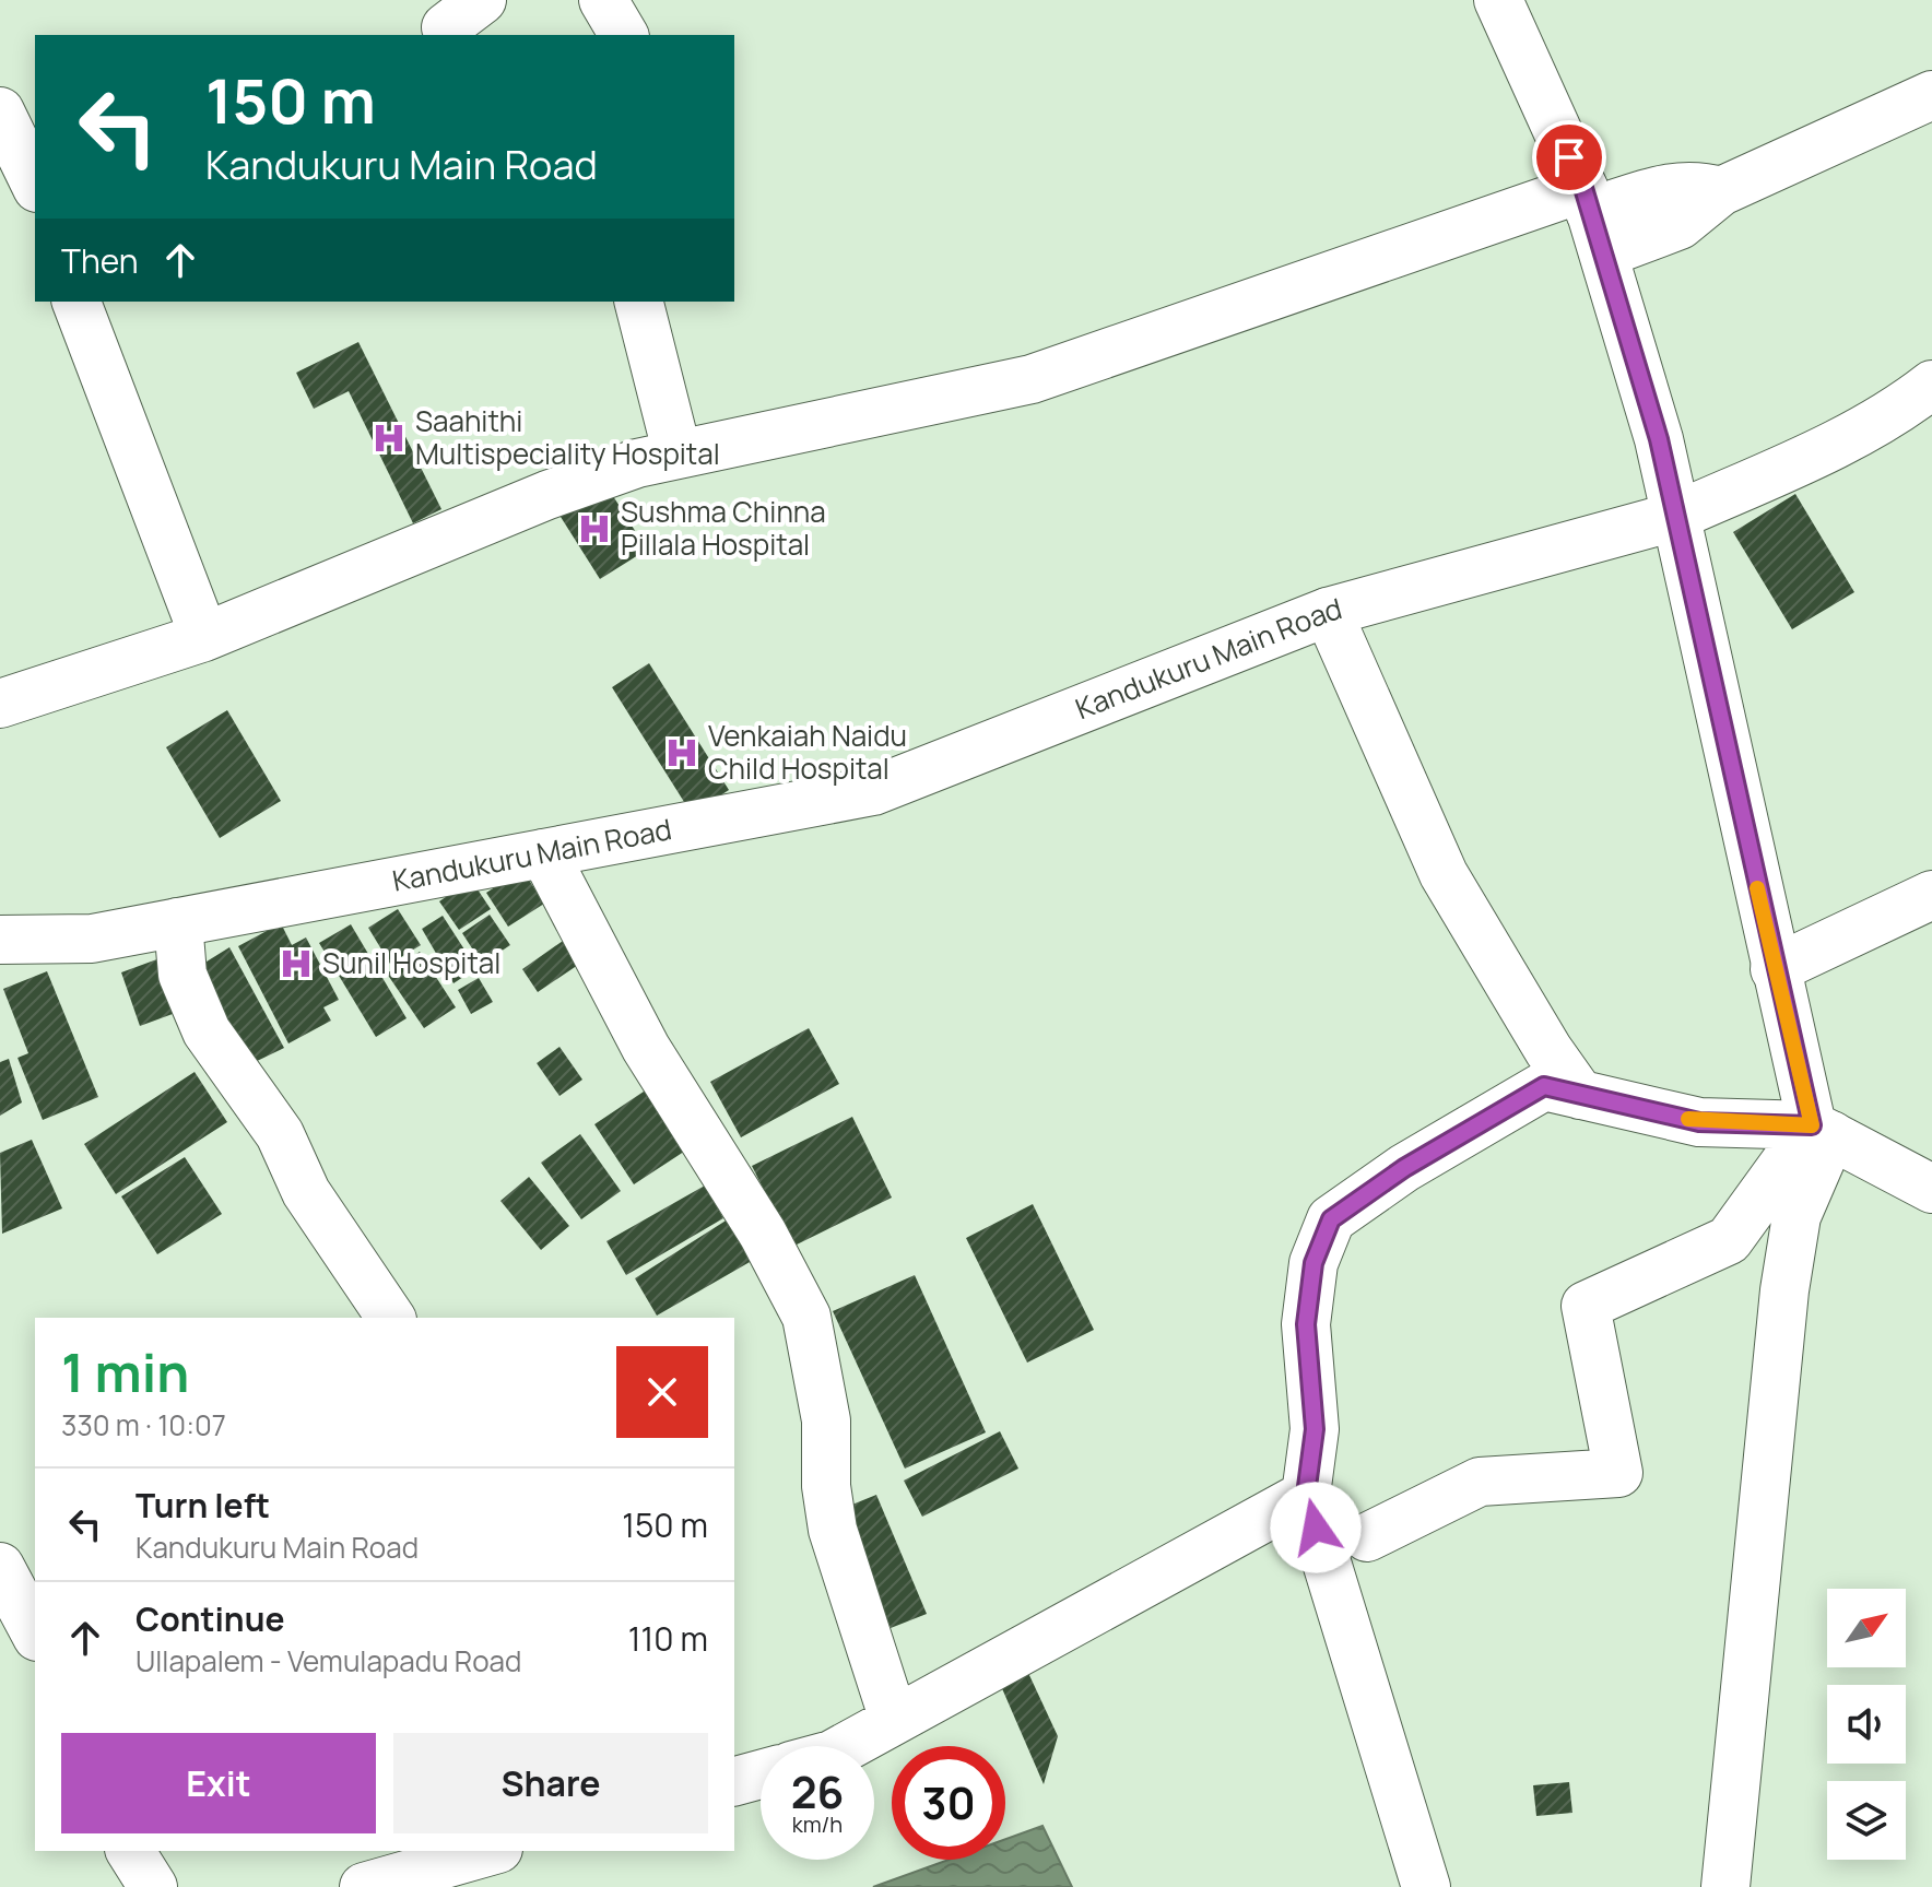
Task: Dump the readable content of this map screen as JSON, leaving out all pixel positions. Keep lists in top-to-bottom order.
{
  "streets": {
    "street": ["Kandukuru Main Road"]
  },
  "places": {
    "hospital": [
      "Saahithi Multispeciality Hospital",
      "Sushma Chinna Pillala Hospital",
      "Venkaiah Naidu Child Hospital",
      "Sunil Hospital"
    ]
  },
  "north": "top right",
  "page": {
    "turn": ["150 m", "Kandukuru Main Road"],
    "then": "Then",
    "heading": ["1 min", "330 m · 10:07"],
    "list": [
      {
        "name": "Turn left",
        "note": "Kandukuru Main Road",
        "value": "150 m"
      },
      {
        "name": "Continue",
        "note": "Ullapalem - Vemulapadu Road",
        "value": "110 m"
      }
    ],
    "buttons": ["Exit", "Share"],
    "speed": "26 km/h",
    "limit": "30"
  }
}
